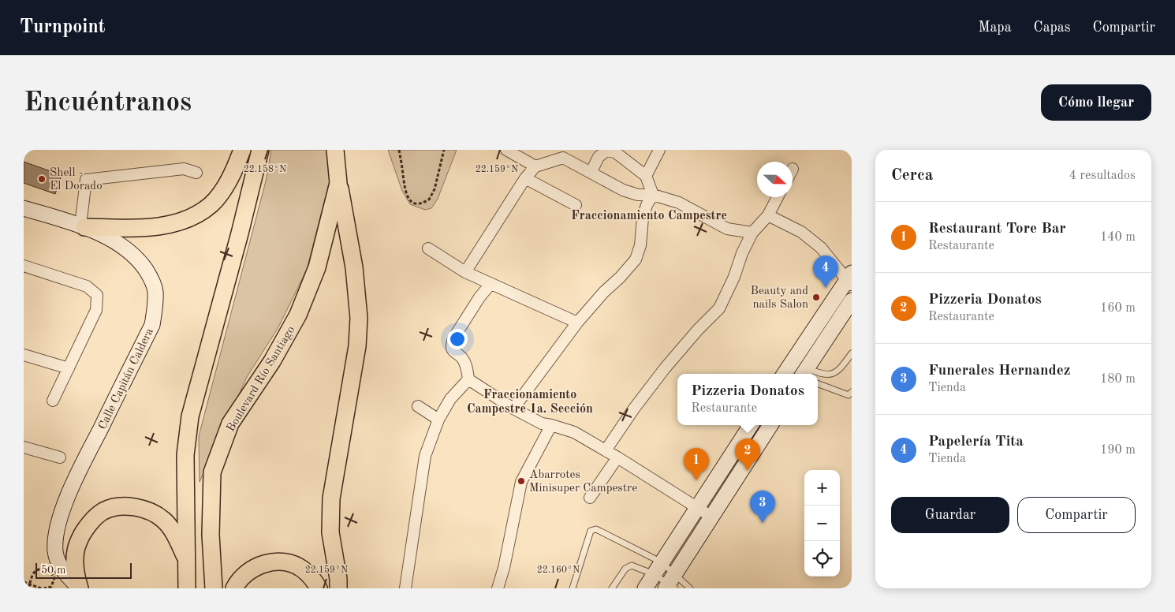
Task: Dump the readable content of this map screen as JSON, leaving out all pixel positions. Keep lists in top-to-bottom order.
{
  "streets": {
    "main road": ["Calle Capitán Caldera", "Boulevard Río Santiago"]
  },
  "districts": ["Fraccionamiento Campestre", "Fraccionamiento Campestre 1a. Sección"],
  "places": ["Shell - El Dorado", "Beauty and nails Salon", "Abarrotes Minisuper Campestre"],
  "scale_bar": "50 m",
  "north": "right",
  "page": {
    "header": "Turnpoint",
    "nav": ["Mapa", "Capas", "Compartir"],
    "buttons": [
      "Cómo llegar",
      ["Guardar", "Compartir"]
    ],
    "title": "Encuéntranos",
    "heading": ["Cerca", "4 resultados"],
    "list": [
      {
        "mark": "1",
        "name": "Restaurant Tore Bar",
        "note": "Restaurante",
        "value": "140 m"
      },
      {
        "mark": "2",
        "name": "Pizzeria Donatos",
        "note": "Restaurante",
        "value": "160 m"
      },
      {
        "mark": "3",
        "name": "Funerales Hernandez",
        "note": "Tienda",
        "value": "180 m"
      },
      {
        "mark": "4",
        "name": "Papelería Tita",
        "note": "Tienda",
        "value": "190 m"
      }
    ],
    "pins": [
      "4",
      "2",
      "1",
      "3"
    ],
    "popup": ["Pizzeria Donatos", "Restaurante"],
    "map_buttons": ["+", "−"],
    "scale": "50 m"
  },
  "coordinates": ["22.158°N", "22.159°N", "22.160°N"]
}
